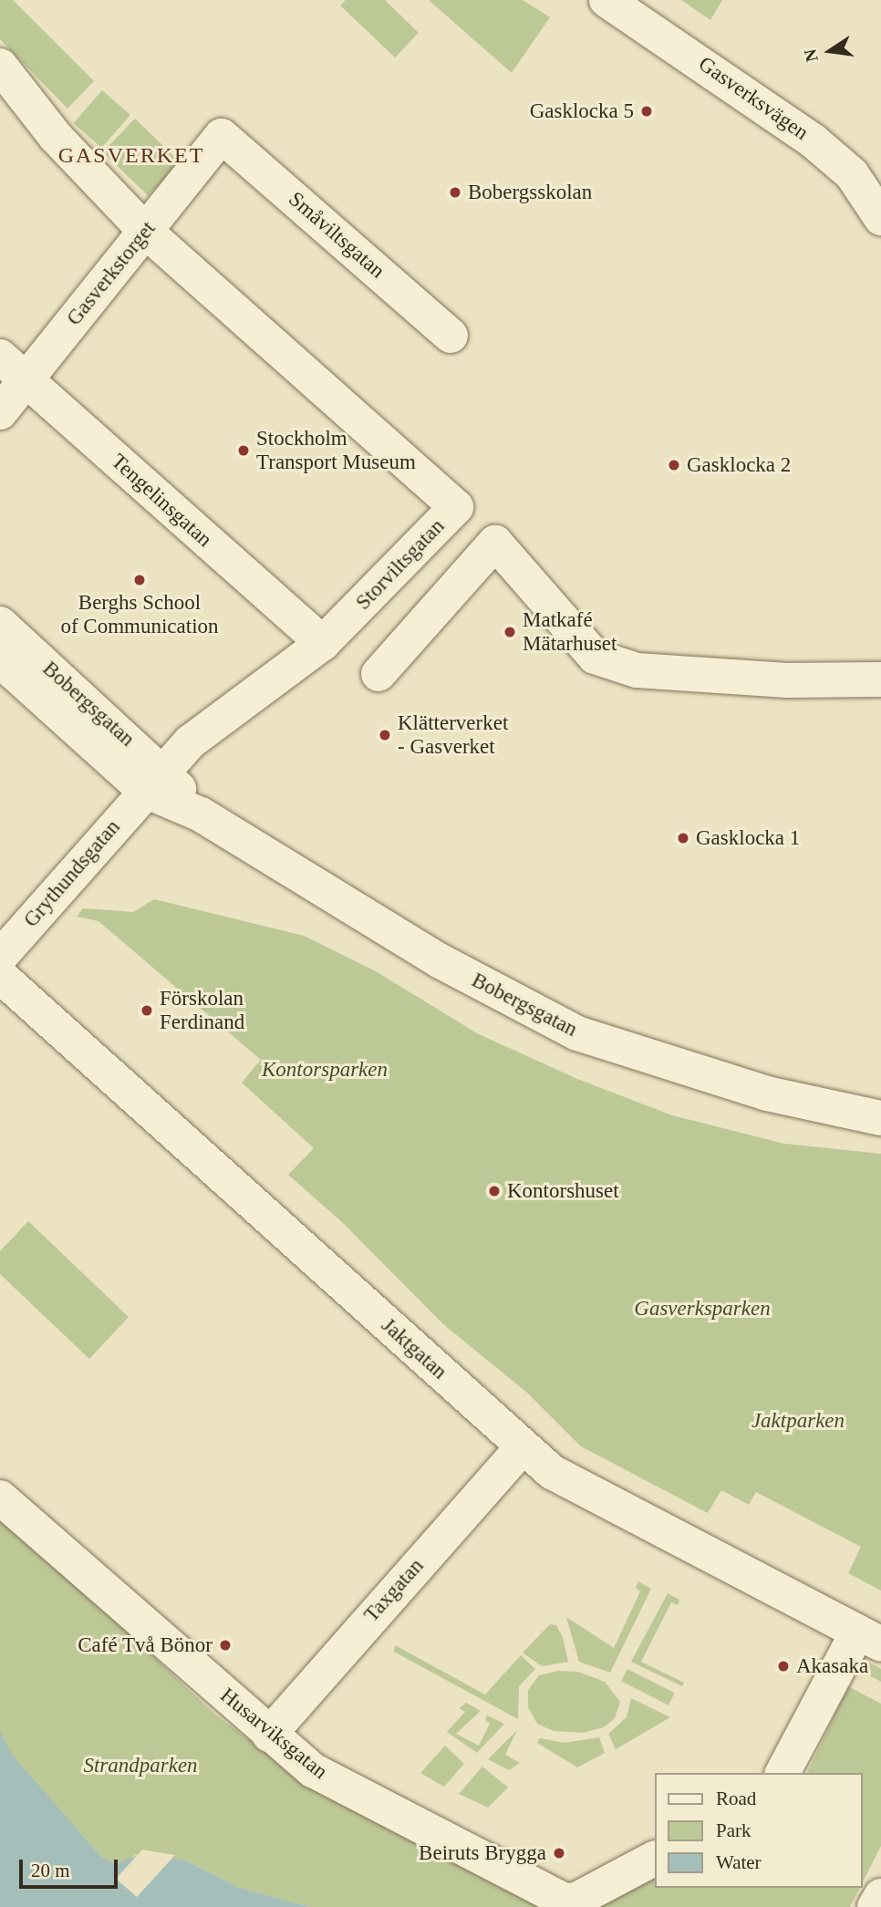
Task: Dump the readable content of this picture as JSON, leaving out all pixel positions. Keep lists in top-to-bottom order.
{
  "streets": {
    "street": [
      "Gasverksvägen",
      "Småviltsgatan",
      "Gasverkstorget",
      "Tengelinsgatan",
      "Storviltsgatan",
      "Bobergsgatan",
      "Grythundsgatan",
      "Jaktgatan",
      "Taxgatan",
      "Husarviksgatan"
    ]
  },
  "crossings": [
    ["Småviltsgatan", "Gasverkstorget"],
    ["Gasverkstorget", "Tengelinsgatan"],
    ["Gasverkstorget", "Storviltsgatan"],
    ["Tengelinsgatan", "Storviltsgatan"],
    ["Storviltsgatan", "Bobergsgatan"],
    ["Storviltsgatan", "Grythundsgatan"],
    ["Bobergsgatan", "Grythundsgatan"],
    ["Jaktgatan", "Taxgatan"],
    ["Taxgatan", "Husarviksgatan"]
  ],
  "districts": ["GASVERKET"],
  "parks": [
    "Kontorsparken",
    "Gasverksparken",
    "Jaktparken",
    "Strandparken"
  ],
  "places": [
    "Gasklocka 5",
    "Bobergsskolan",
    "Stockholm Transport Museum",
    "Gasklocka 2",
    "Berghs School of Communication",
    "Matkafé Mätarhuset",
    "Klätterverket - Gasverket",
    "Gasklocka 1",
    "Förskolan Ferdinand",
    "Kontorshuset",
    "Café Två Bönor",
    "Akasaka",
    "Beiruts Brygga"
  ],
  "legend": ["Road", "Park", "Water"],
  "scale_bar": "20 m",
  "north": "left"
}
